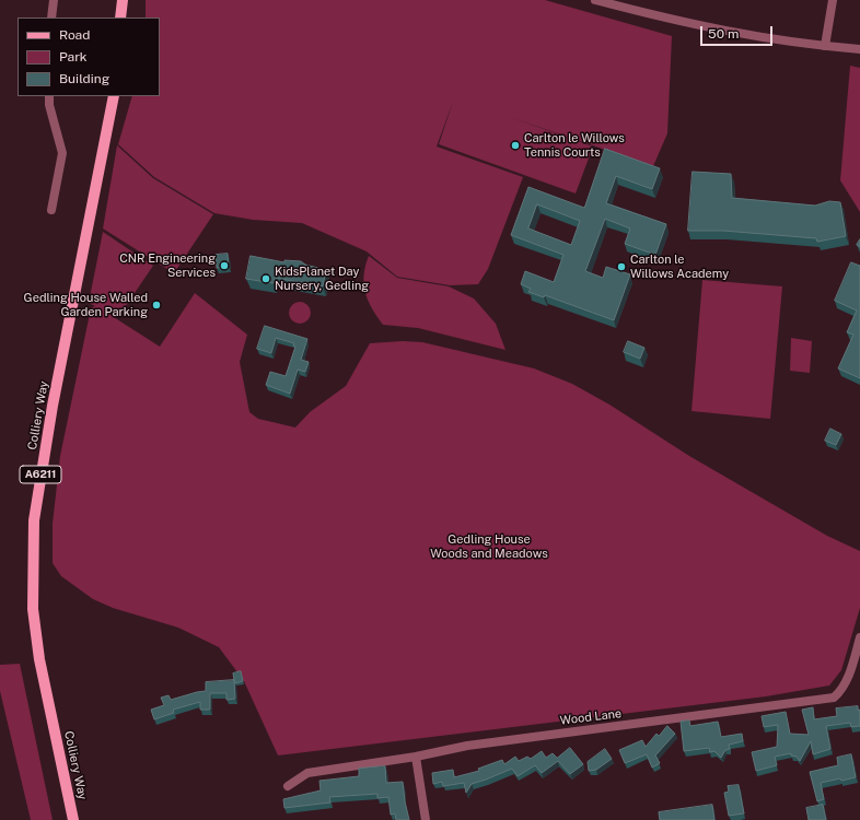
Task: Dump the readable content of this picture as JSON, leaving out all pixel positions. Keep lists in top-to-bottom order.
{
  "streets": {
    "main road": ["Colliery Way", "A6211"],
    "street": ["Wood Lane"]
  },
  "parks": ["Gedling House Woods and Meadows"],
  "places": [
    "Carlton le Willows Tennis Courts",
    "CNR Engineering Services",
    "Carlton le Willows Academy",
    "KidsPlanet Day Nursery, Gedling",
    "Gedling House Walled Garden Parking"
  ],
  "legend": ["Road", "Park", "Building"],
  "scale_bar": "50 m"
}
